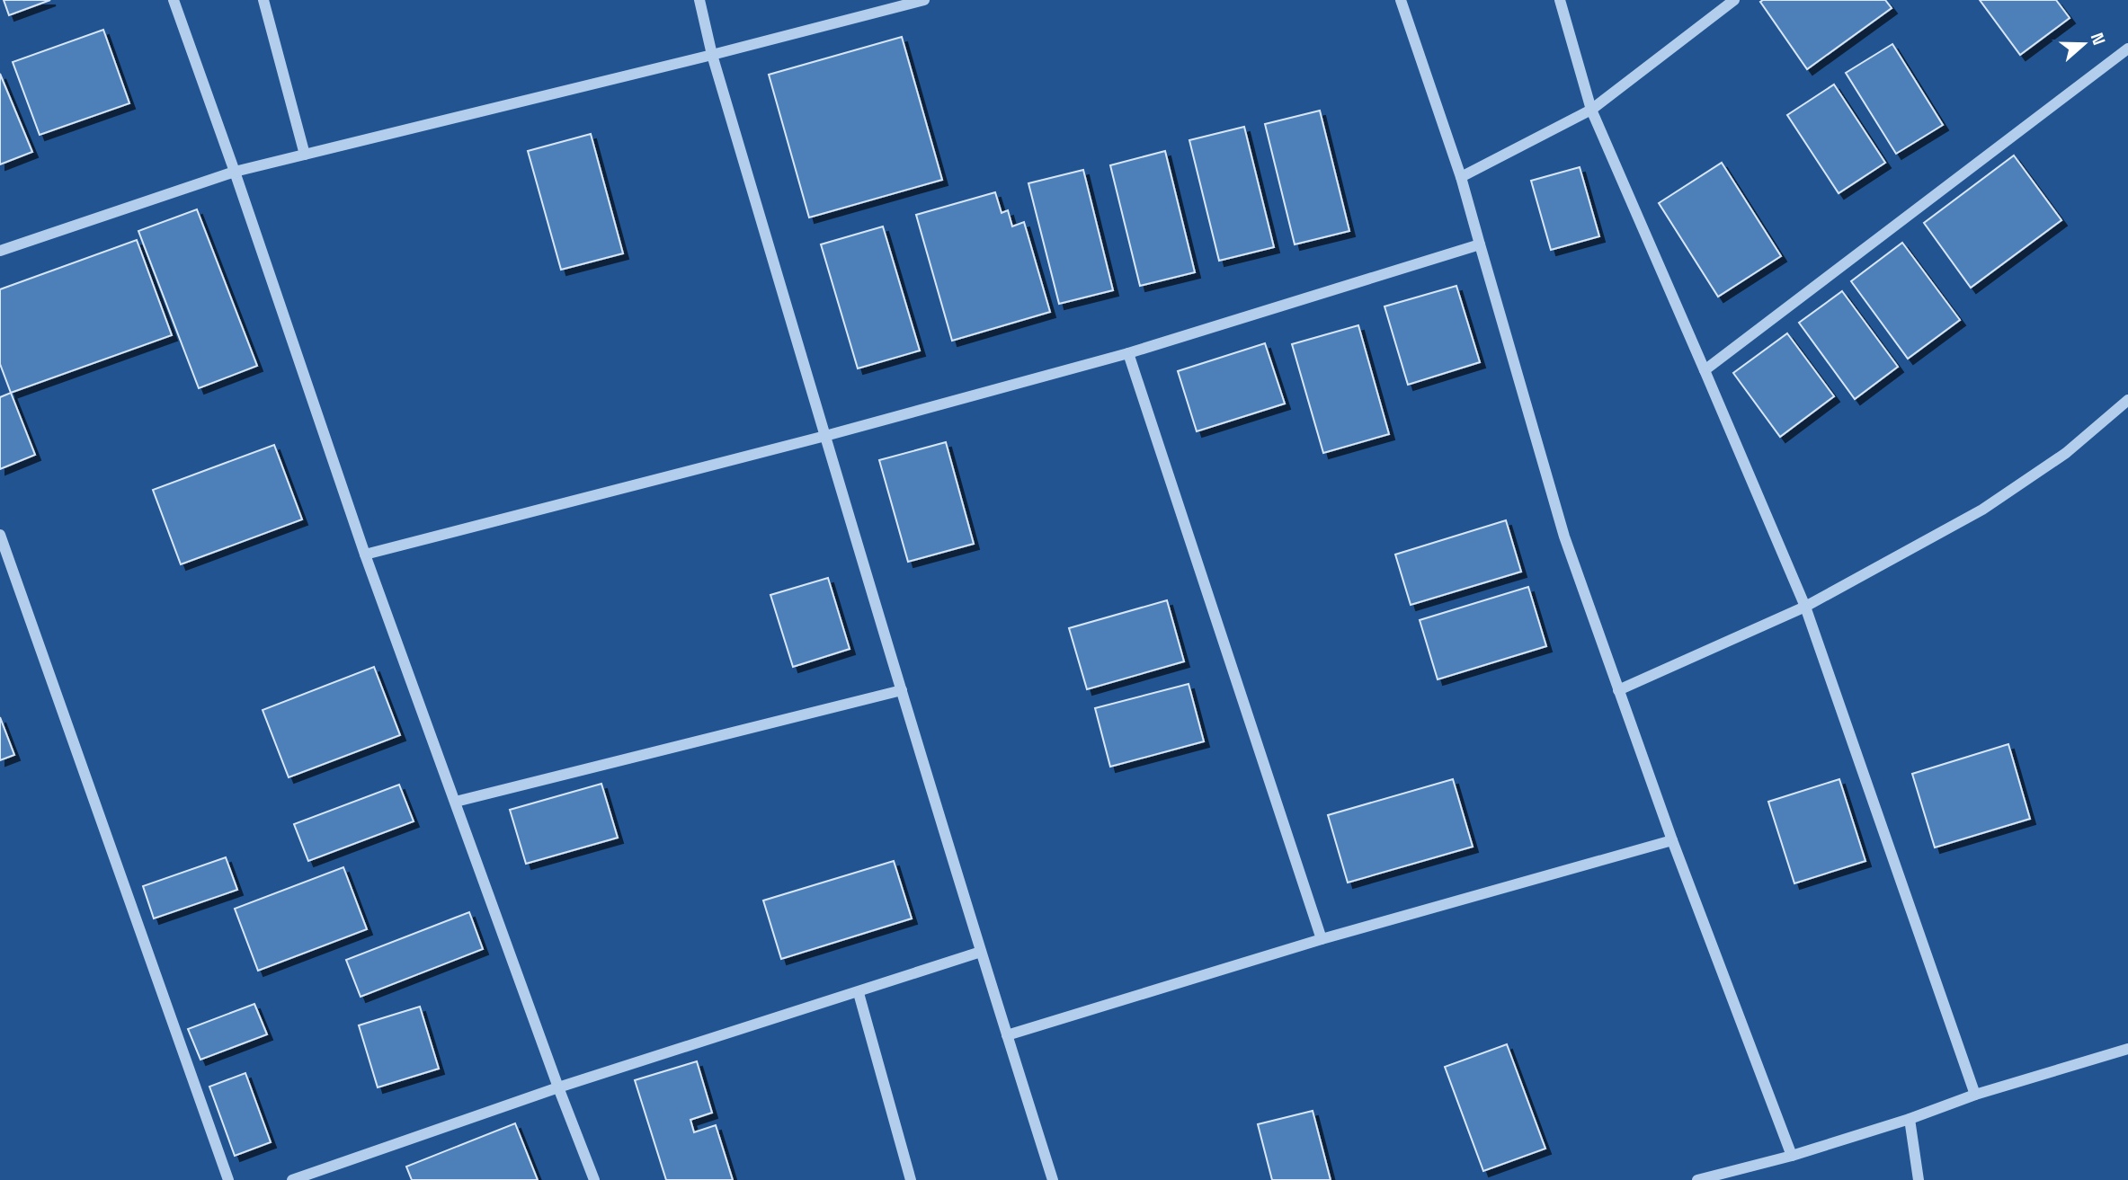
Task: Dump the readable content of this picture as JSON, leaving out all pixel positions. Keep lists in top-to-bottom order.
{
  "north": "right"
}
